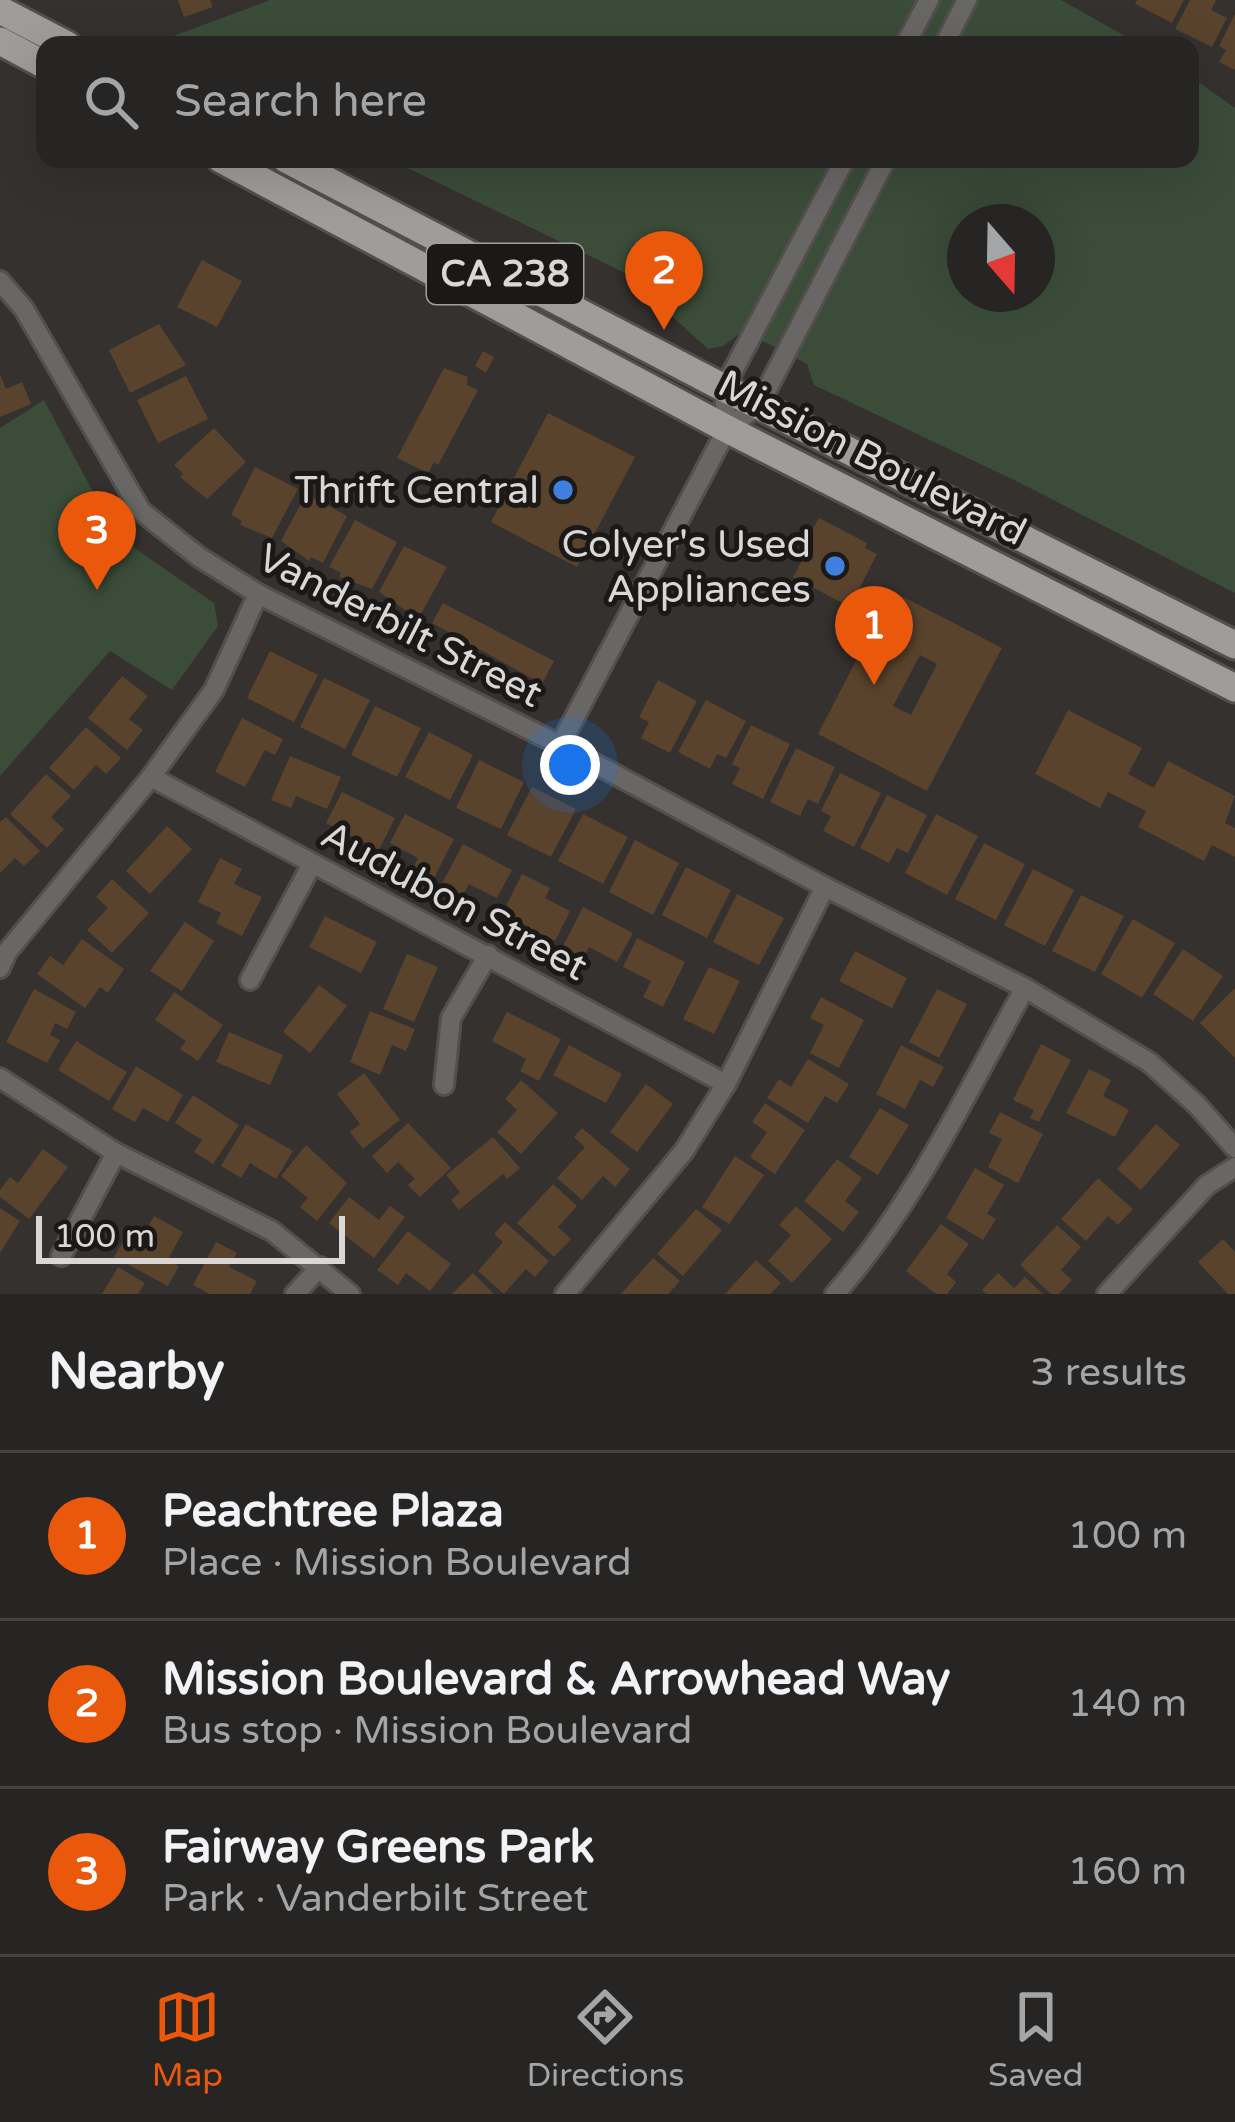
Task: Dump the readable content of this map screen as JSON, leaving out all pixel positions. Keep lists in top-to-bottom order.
{
  "streets": {
    "main road": ["CA 238", "Mission Boulevard"],
    "street": ["Vanderbilt Street", "Audubon Street"]
  },
  "places": ["Thrift Central", "Colyer's Used Appliances"],
  "scale_bar": "100 m",
  "north": "bottom",
  "page": {
    "search": "Search here",
    "pins": ["2", "3", "1"],
    "scale": "100 m",
    "heading": ["Nearby", "3 results"],
    "list": [
      {
        "mark": "1",
        "name": "Peachtree Plaza",
        "note": "Place · Mission Boulevard",
        "value": "100 m"
      },
      {
        "mark": "2",
        "name": "Mission Boulevard & Arrowhead Way",
        "note": "Bus stop · Mission Boulevard",
        "value": "140 m"
      },
      {
        "mark": "3",
        "name": "Fairway Greens Park",
        "note": "Park · Vanderbilt Street",
        "value": "160 m"
      }
    ],
    "nav": ["Map", "Directions", "Saved"]
  }
}
